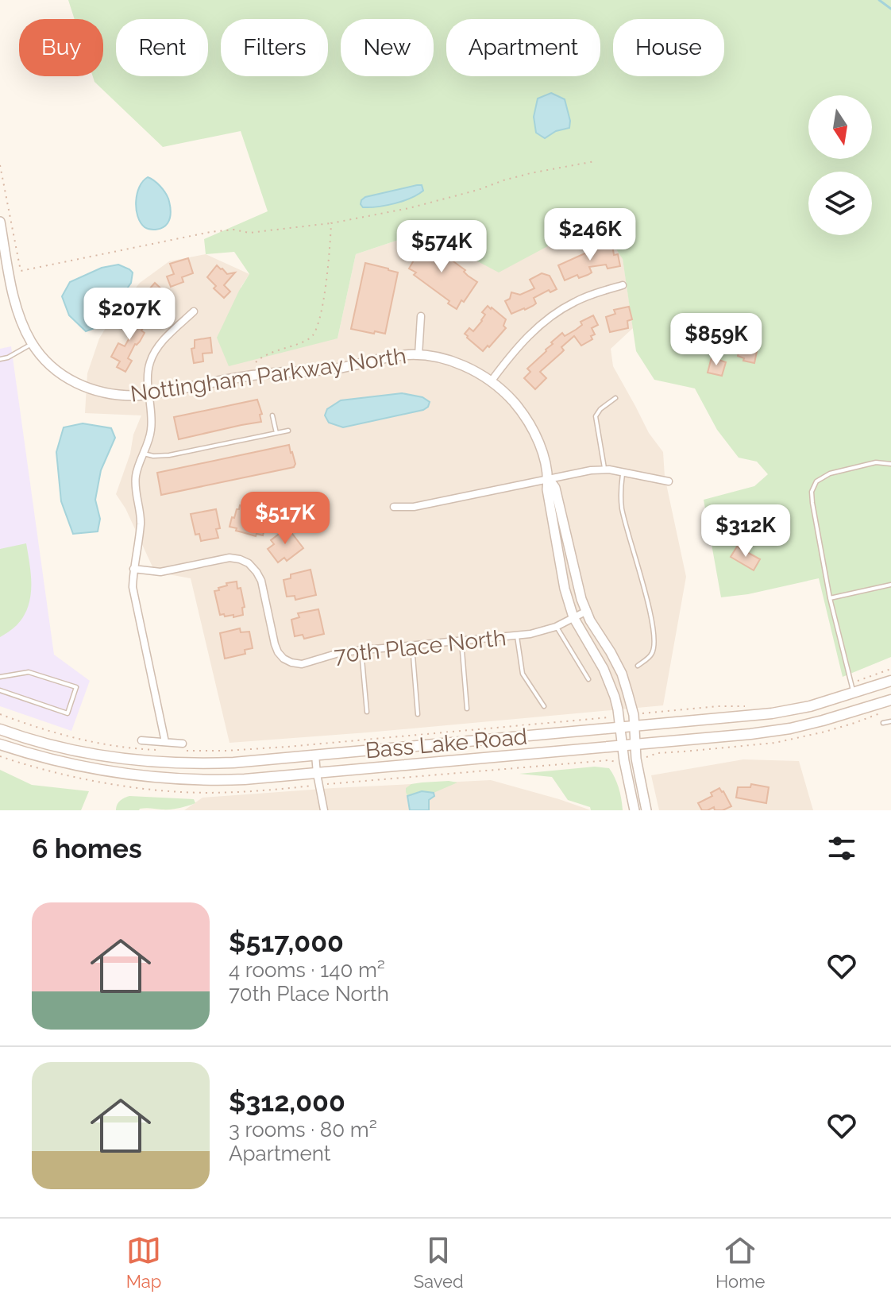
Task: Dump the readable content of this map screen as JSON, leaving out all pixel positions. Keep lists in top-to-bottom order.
{
  "streets": {
    "main road": ["Bass Lake Road"],
    "street": ["Nottingham Parkway North", "70th Place North"]
  },
  "crossings": [
    ["Nottingham Parkway North", "70th Place North"],
    ["Nottingham Parkway North", "Bass Lake Road"]
  ],
  "north": "bottom",
  "page": {
    "chip": [
      "Buy",
      "Rent",
      "Filters",
      "New",
      "Apartment",
      "House"
    ],
    "price": [
      "$246K",
      "$574K",
      "$207K",
      "$859K",
      "$517K",
      "$312K"
    ],
    "heading": "6 homes",
    "list": [
      {
        "name": "$517,000",
        "note": "4 rooms · 140 m² · 70th Place North"
      },
      {
        "name": "$312,000",
        "note": "3 rooms · 80 m² · Apartment"
      }
    ],
    "tabs": ["Map", "Saved", "Home"]
  }
}
